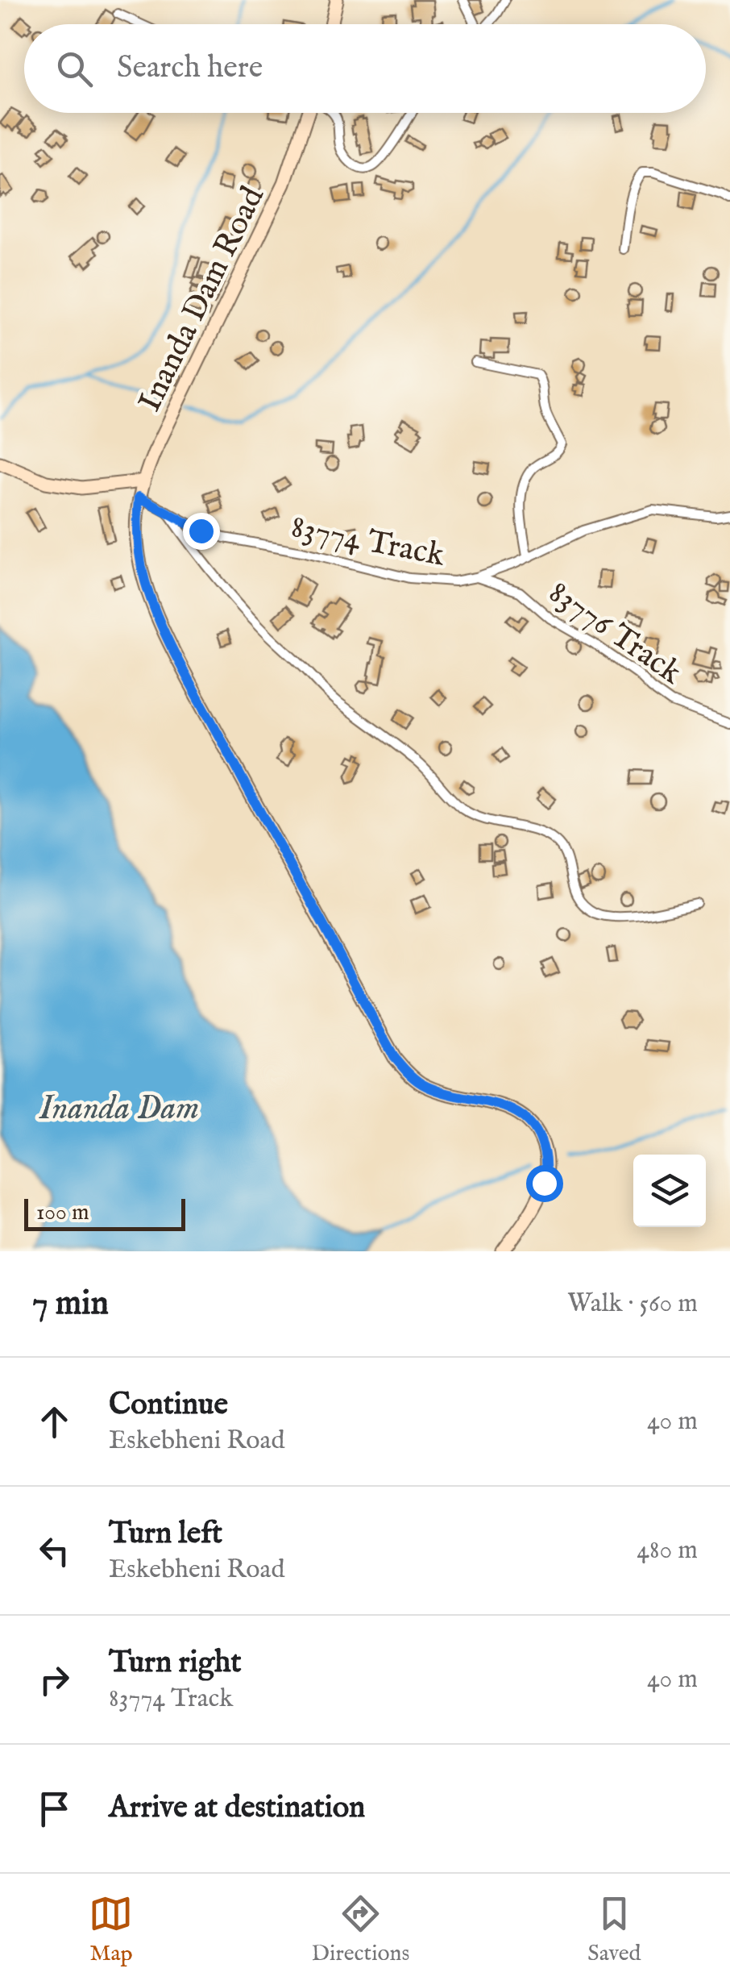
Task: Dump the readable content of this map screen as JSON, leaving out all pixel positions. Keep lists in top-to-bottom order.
{
  "streets": {
    "street": ["Inanda Dam Road", "83774 Track", "83776 Track"]
  },
  "crossings": [
    ["Inanda Dam Road", "83774 Track"],
    ["83774 Track", "83776 Track"]
  ],
  "water": ["Inanda Dam"],
  "scale_bar": "100 m",
  "page": {
    "search": "Search here",
    "scale": "100 m",
    "heading": ["7 min", "Walk · 560 m"],
    "list": [
      ["Continue", "Eskebheni Road", "40 m"],
      ["Turn left", "Eskebheni Road", "480 m"],
      ["Turn right", "83774 Track", "40 m"],
      "Arrive at destination"
    ],
    "nav": ["Map", "Directions", "Saved"]
  }
}
